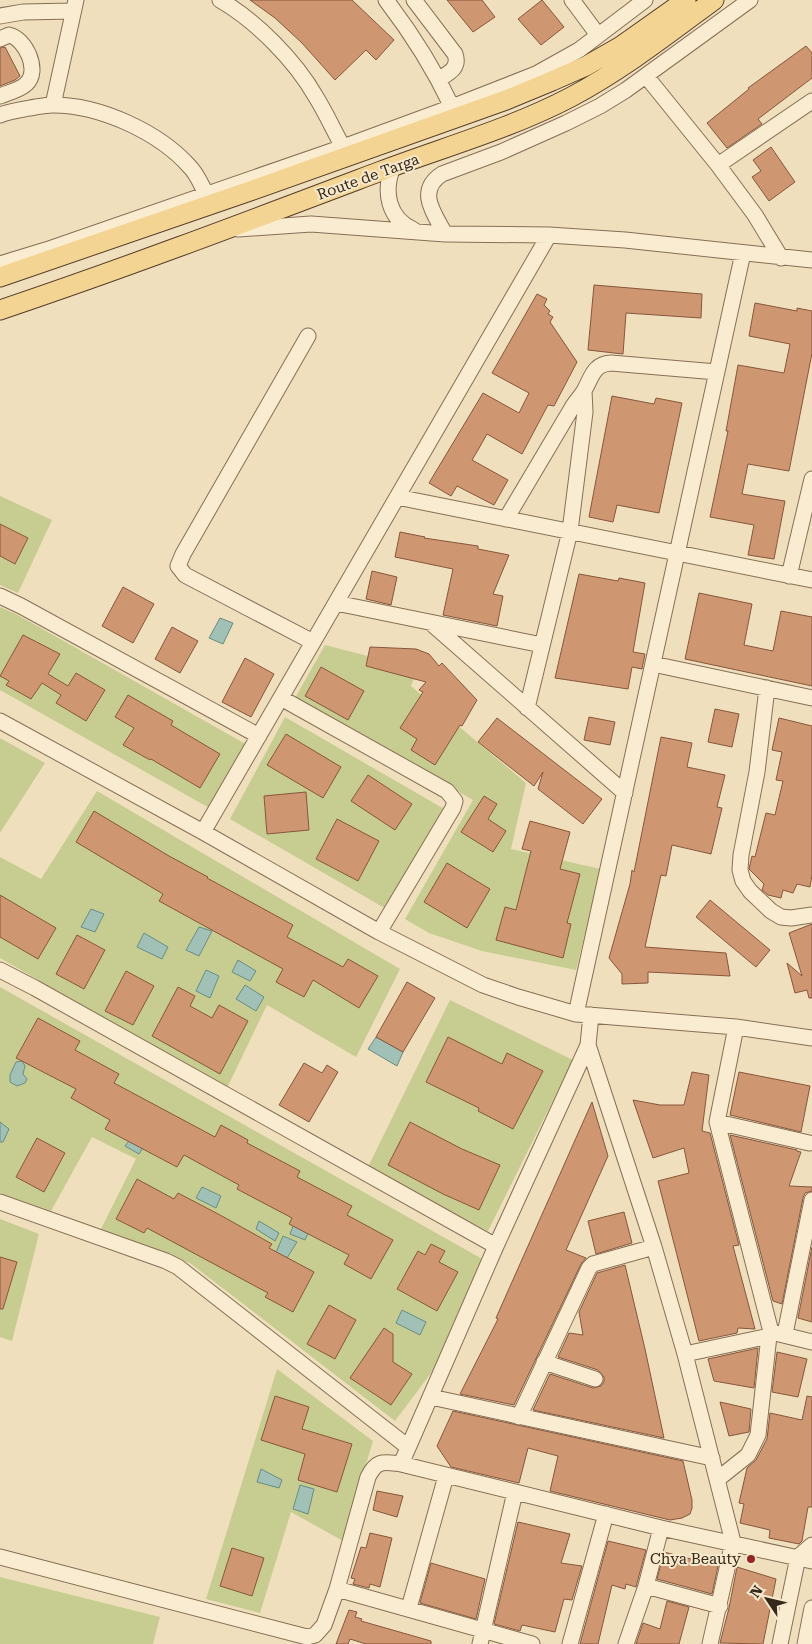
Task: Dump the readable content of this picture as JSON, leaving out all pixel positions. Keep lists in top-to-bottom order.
{
  "streets": {
    "main road": ["Route de Targa"]
  },
  "places": ["Chya Beauty"],
  "north": "top left"
}
